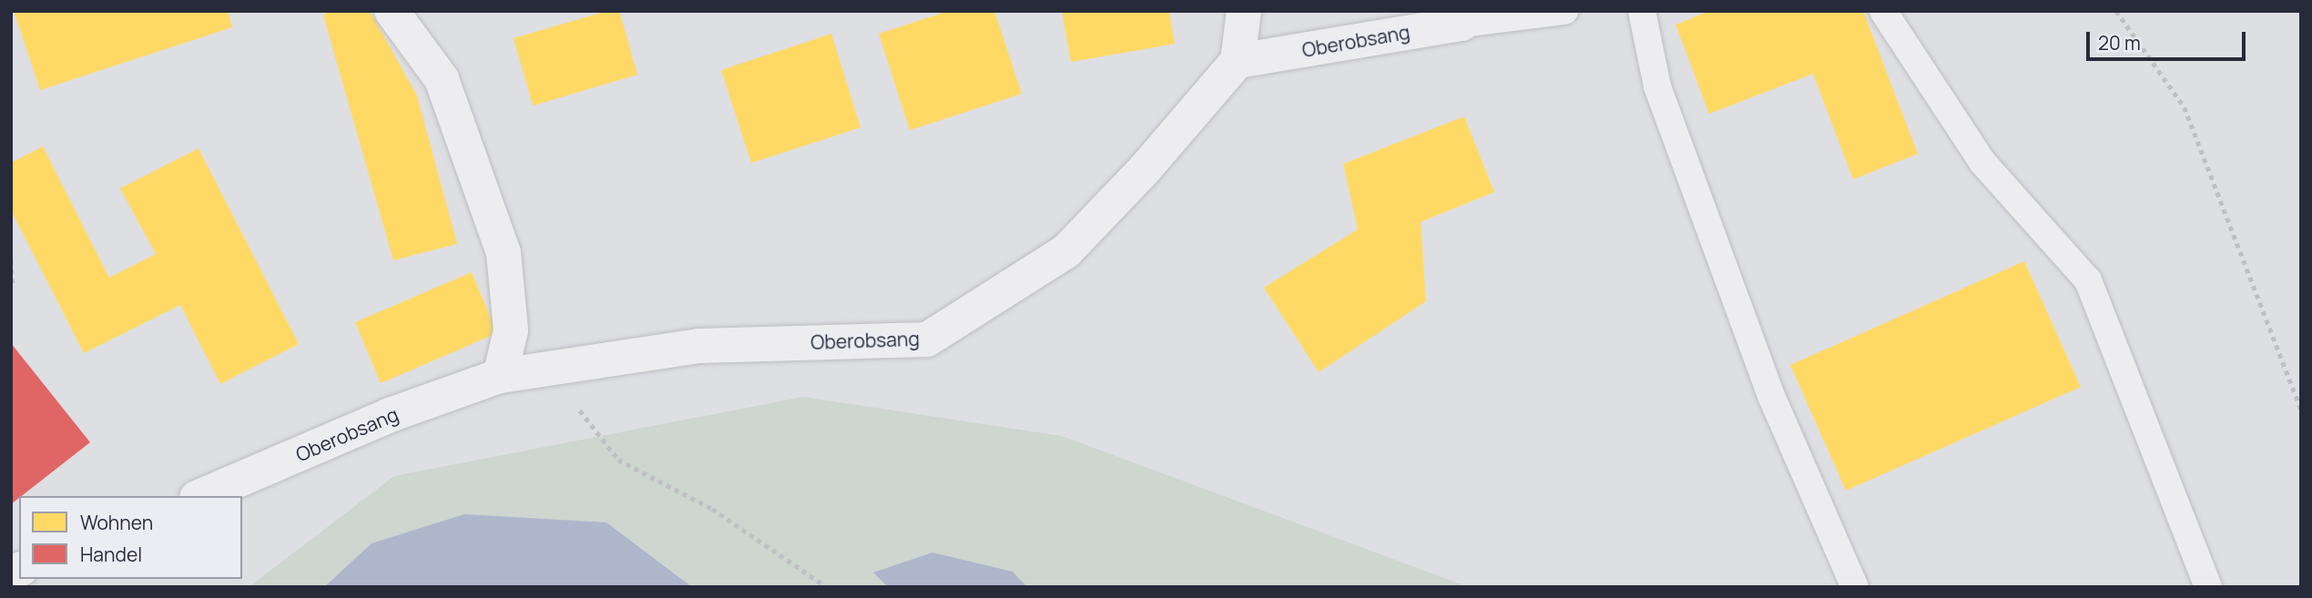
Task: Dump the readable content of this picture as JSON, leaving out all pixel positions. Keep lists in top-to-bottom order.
{
  "streets": {
    "street": ["Oberobsang"]
  },
  "legend": ["Wohnen", "Handel"],
  "scale_bar": "20 m"
}
